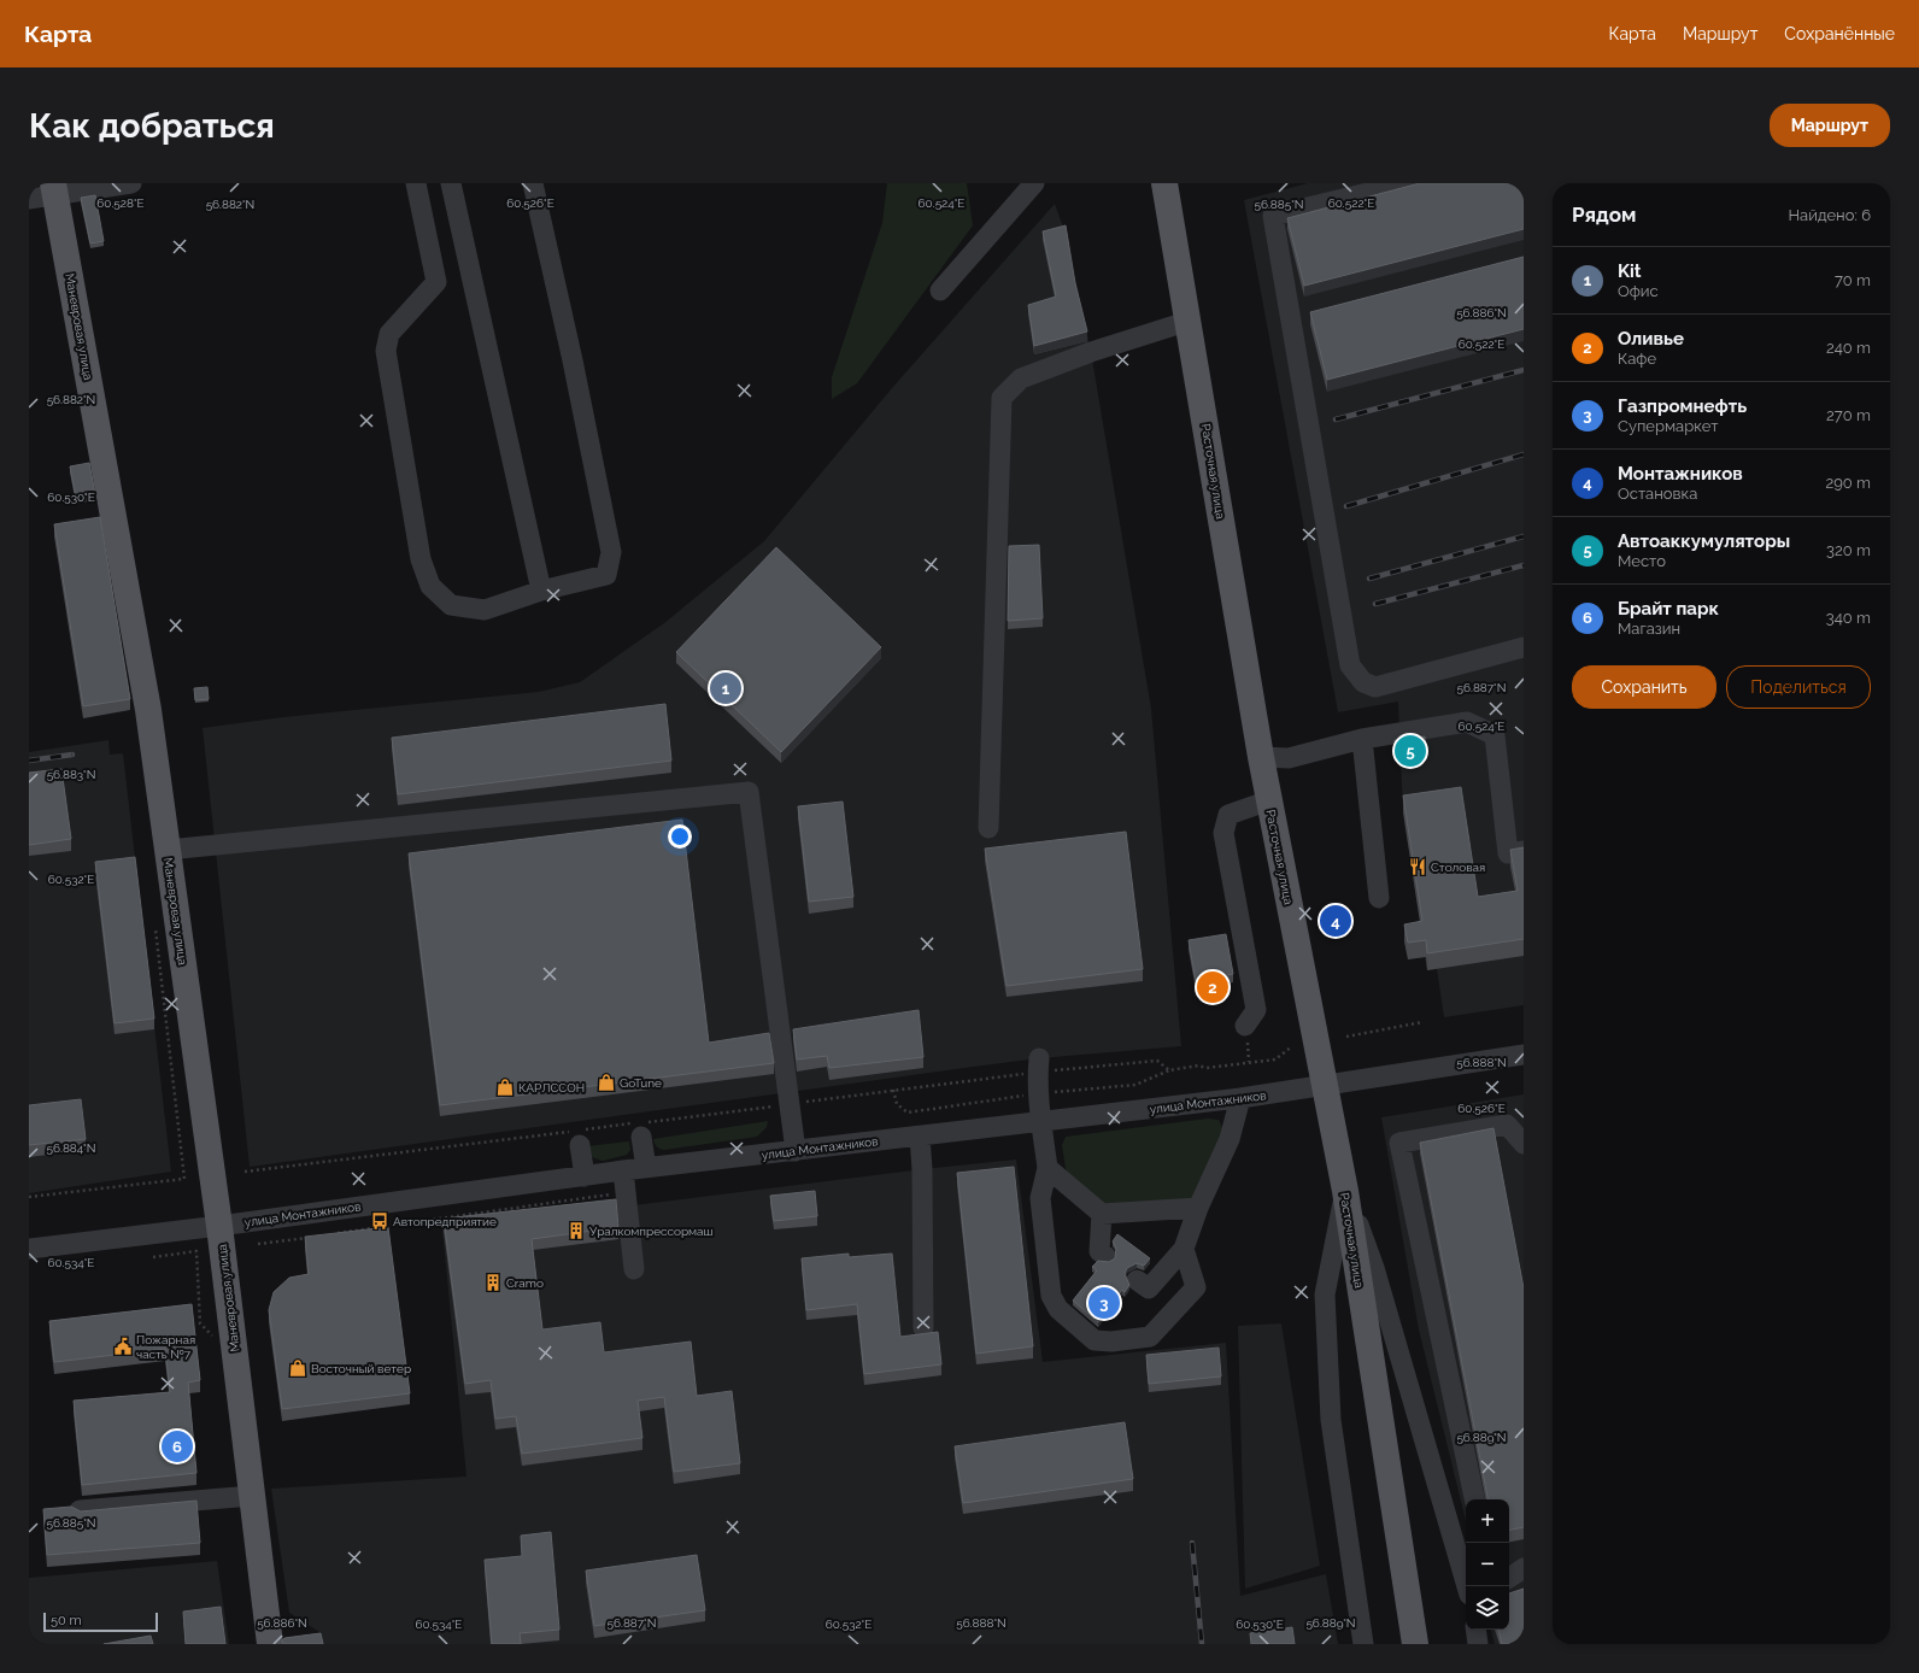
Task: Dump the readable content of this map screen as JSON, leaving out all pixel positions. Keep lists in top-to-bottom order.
{
  "streets": {
    "main road": ["Маневровая улица", "Расточная улица"],
    "street": ["улица Монтажников"]
  },
  "crossings": [
    ["Маневровая улица", "улица Монтажников"],
    ["Расточная улица", "улица Монтажников"]
  ],
  "places": {
    "restaurant": ["Столовая"],
    "shop": ["GoTune", "КАРЛССОН", "Восточный ветер"],
    "bus stop": ["Автопредприятие"],
    "building": ["Уралкомпрессормаш", "Cramo"],
    "public building": ["Пожарная часть №7"]
  },
  "scale_bar": "50 m",
  "page": {
    "header": "Карта",
    "nav": ["Карта", "Маршрут", "Сохранённые"],
    "buttons": [
      "Маршрут",
      ["Сохранить", "Поделиться"]
    ],
    "title": "Как добраться",
    "heading": ["Рядом", "Найдено: 6"],
    "list": [
      {
        "mark": "1",
        "name": "Kit",
        "note": "Офис",
        "value": "70 m"
      },
      {
        "mark": "2",
        "name": "Оливье",
        "note": "Кафе",
        "value": "240 m"
      },
      {
        "mark": "3",
        "name": "Газпромнефть",
        "note": "Супермаркет",
        "value": "270 m"
      },
      {
        "mark": "4",
        "name": "Монтажников",
        "note": "Остановка",
        "value": "290 m"
      },
      {
        "mark": "5",
        "name": "Автоаккумуляторы",
        "note": "Место",
        "value": "320 m"
      },
      {
        "mark": "6",
        "name": "Брайт парк",
        "note": "Магазин",
        "value": "340 m"
      }
    ],
    "pins": [
      "1",
      "5",
      "4",
      "2",
      "3",
      "6"
    ],
    "map_buttons": ["+", "−"],
    "scale": "50 m"
  },
  "coordinates": [
    "60.528°E",
    "60.524°E",
    "60.526°E",
    "60.522°E",
    "56.882°N",
    "56.885°N",
    "56.886°N",
    "60.530°E",
    "56.887°N",
    "56.883°N",
    "60.532°E",
    "56.888°N",
    "56.884°N",
    "60.534°E",
    "56.889°N"
  ]
}
